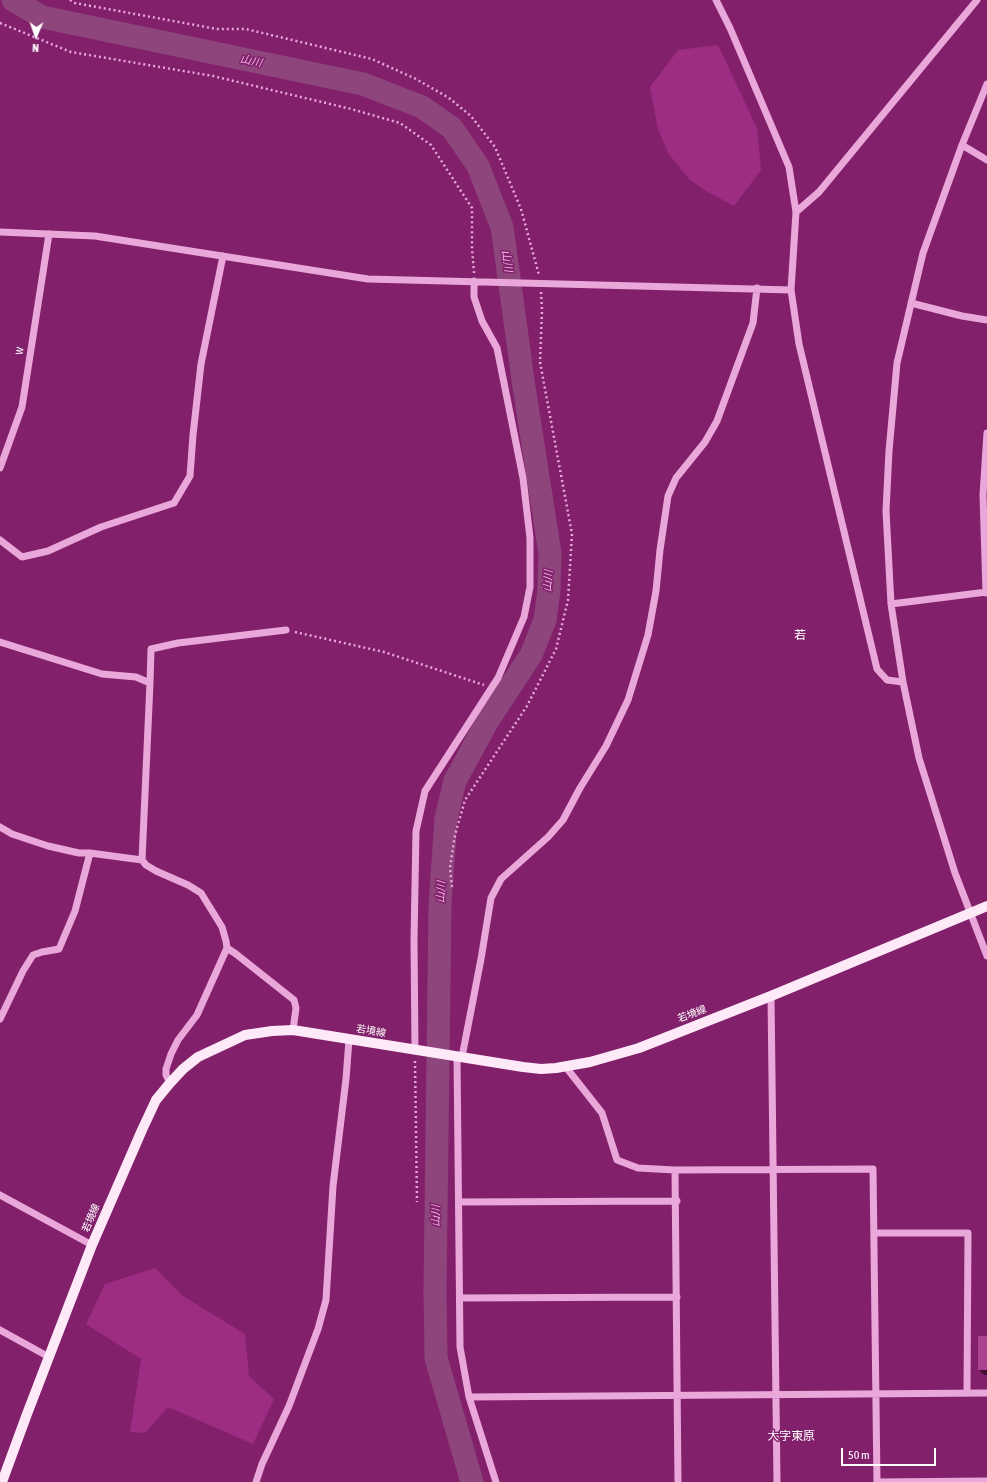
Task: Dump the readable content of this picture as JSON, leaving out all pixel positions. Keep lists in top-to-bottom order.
{
  "streets": {
    "main road": ["若境線"],
    "street": ["W"]
  },
  "districts": ["若", "大字東原"],
  "water": ["山川"],
  "scale_bar": "50 m",
  "north": "bottom"
}
